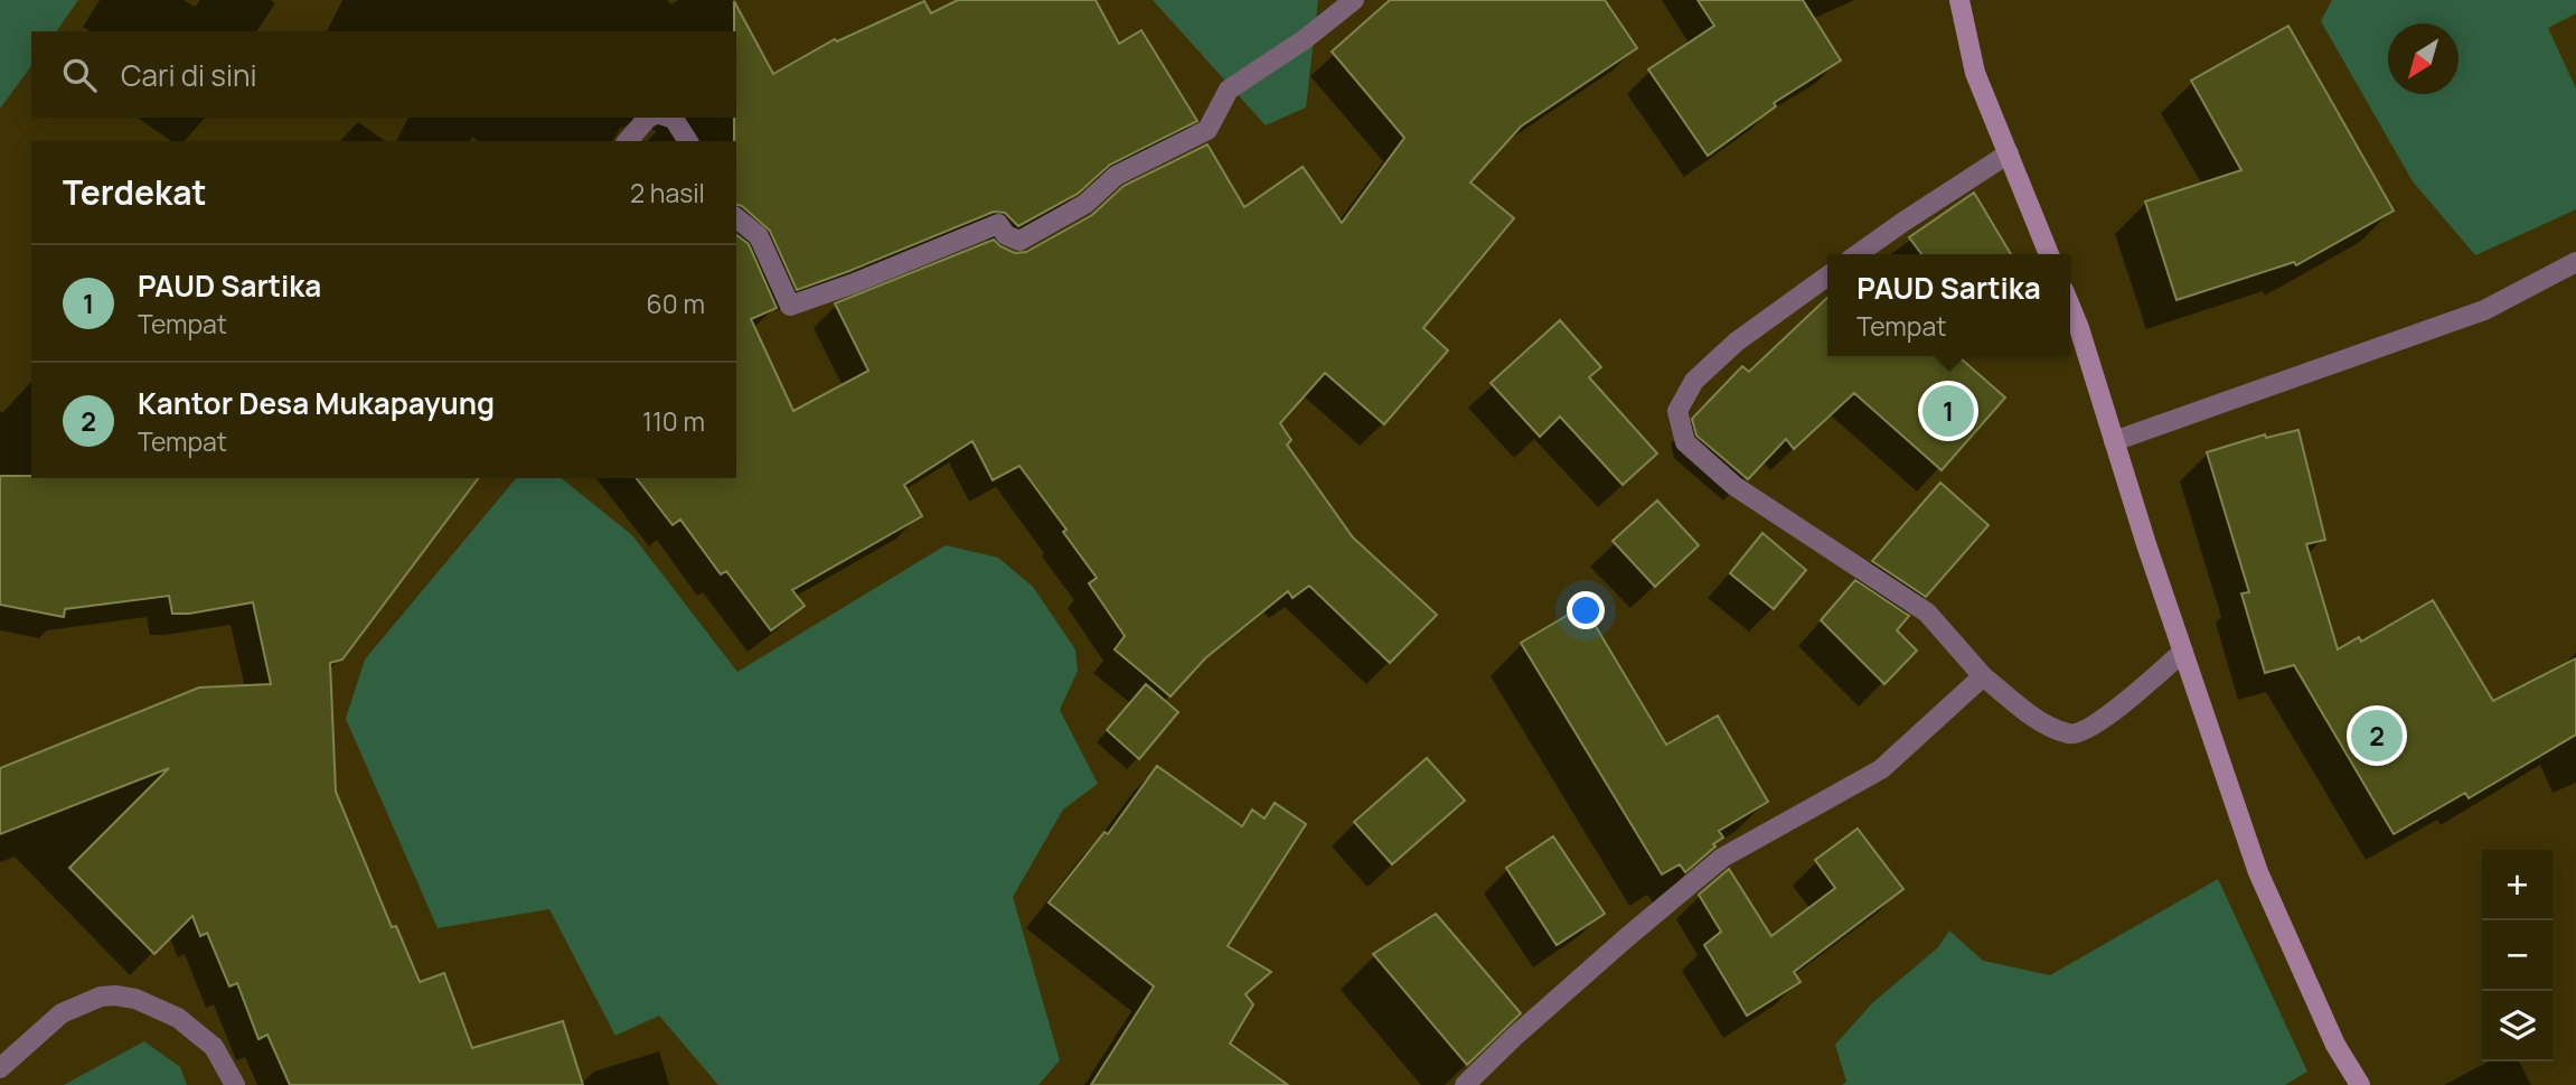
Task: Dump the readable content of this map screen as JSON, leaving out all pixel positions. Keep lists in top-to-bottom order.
{
  "north": "bottom left",
  "page": {
    "search": "Cari di sini",
    "heading": ["Terdekat", "2 hasil"],
    "list": [
      {
        "mark": "1",
        "name": "PAUD Sartika",
        "note": "Tempat",
        "value": "60 m"
      },
      {
        "mark": "2",
        "name": "Kantor Desa Mukapayung",
        "note": "Tempat",
        "value": "110 m"
      }
    ],
    "popup": ["PAUD Sartika", "Tempat"],
    "pins": ["1", "2"],
    "map_buttons": ["+", "−"]
  }
}
